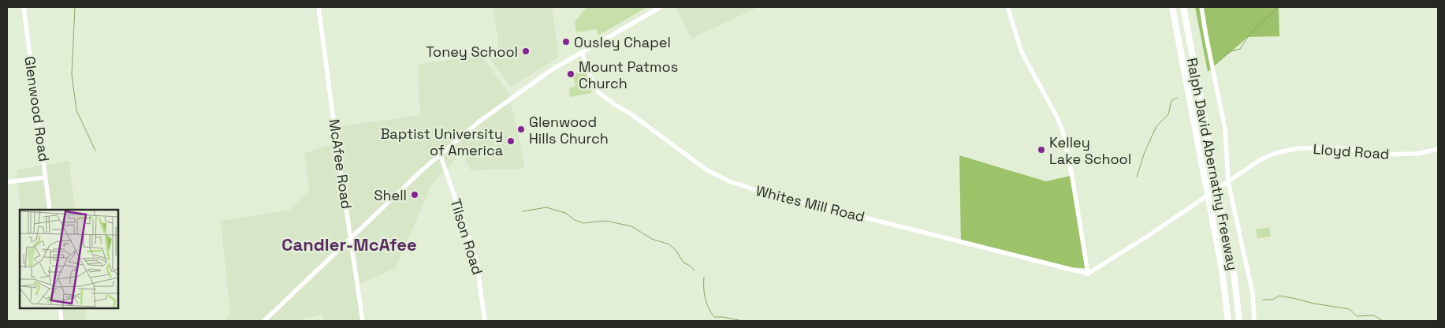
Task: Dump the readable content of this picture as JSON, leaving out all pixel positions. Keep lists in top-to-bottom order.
{
  "streets": {
    "highway": ["Ralph David Abernathy Freeway"],
    "street": [
      "Glenwood Road",
      "Lloyd Road",
      "McAfee Road",
      "Whites Mill Road",
      "Tilson Road"
    ]
  },
  "crossings": [
    ["Lloyd Road", "Whites Mill Road"]
  ],
  "districts": ["Candler-McAfee"],
  "places": [
    "Ousley Chapel",
    "Toney School",
    "Mount Patmos Church",
    "Glenwood Hills Church",
    "Baptist University of America",
    "Kelley Lake School",
    "Shell"
  ]
}
